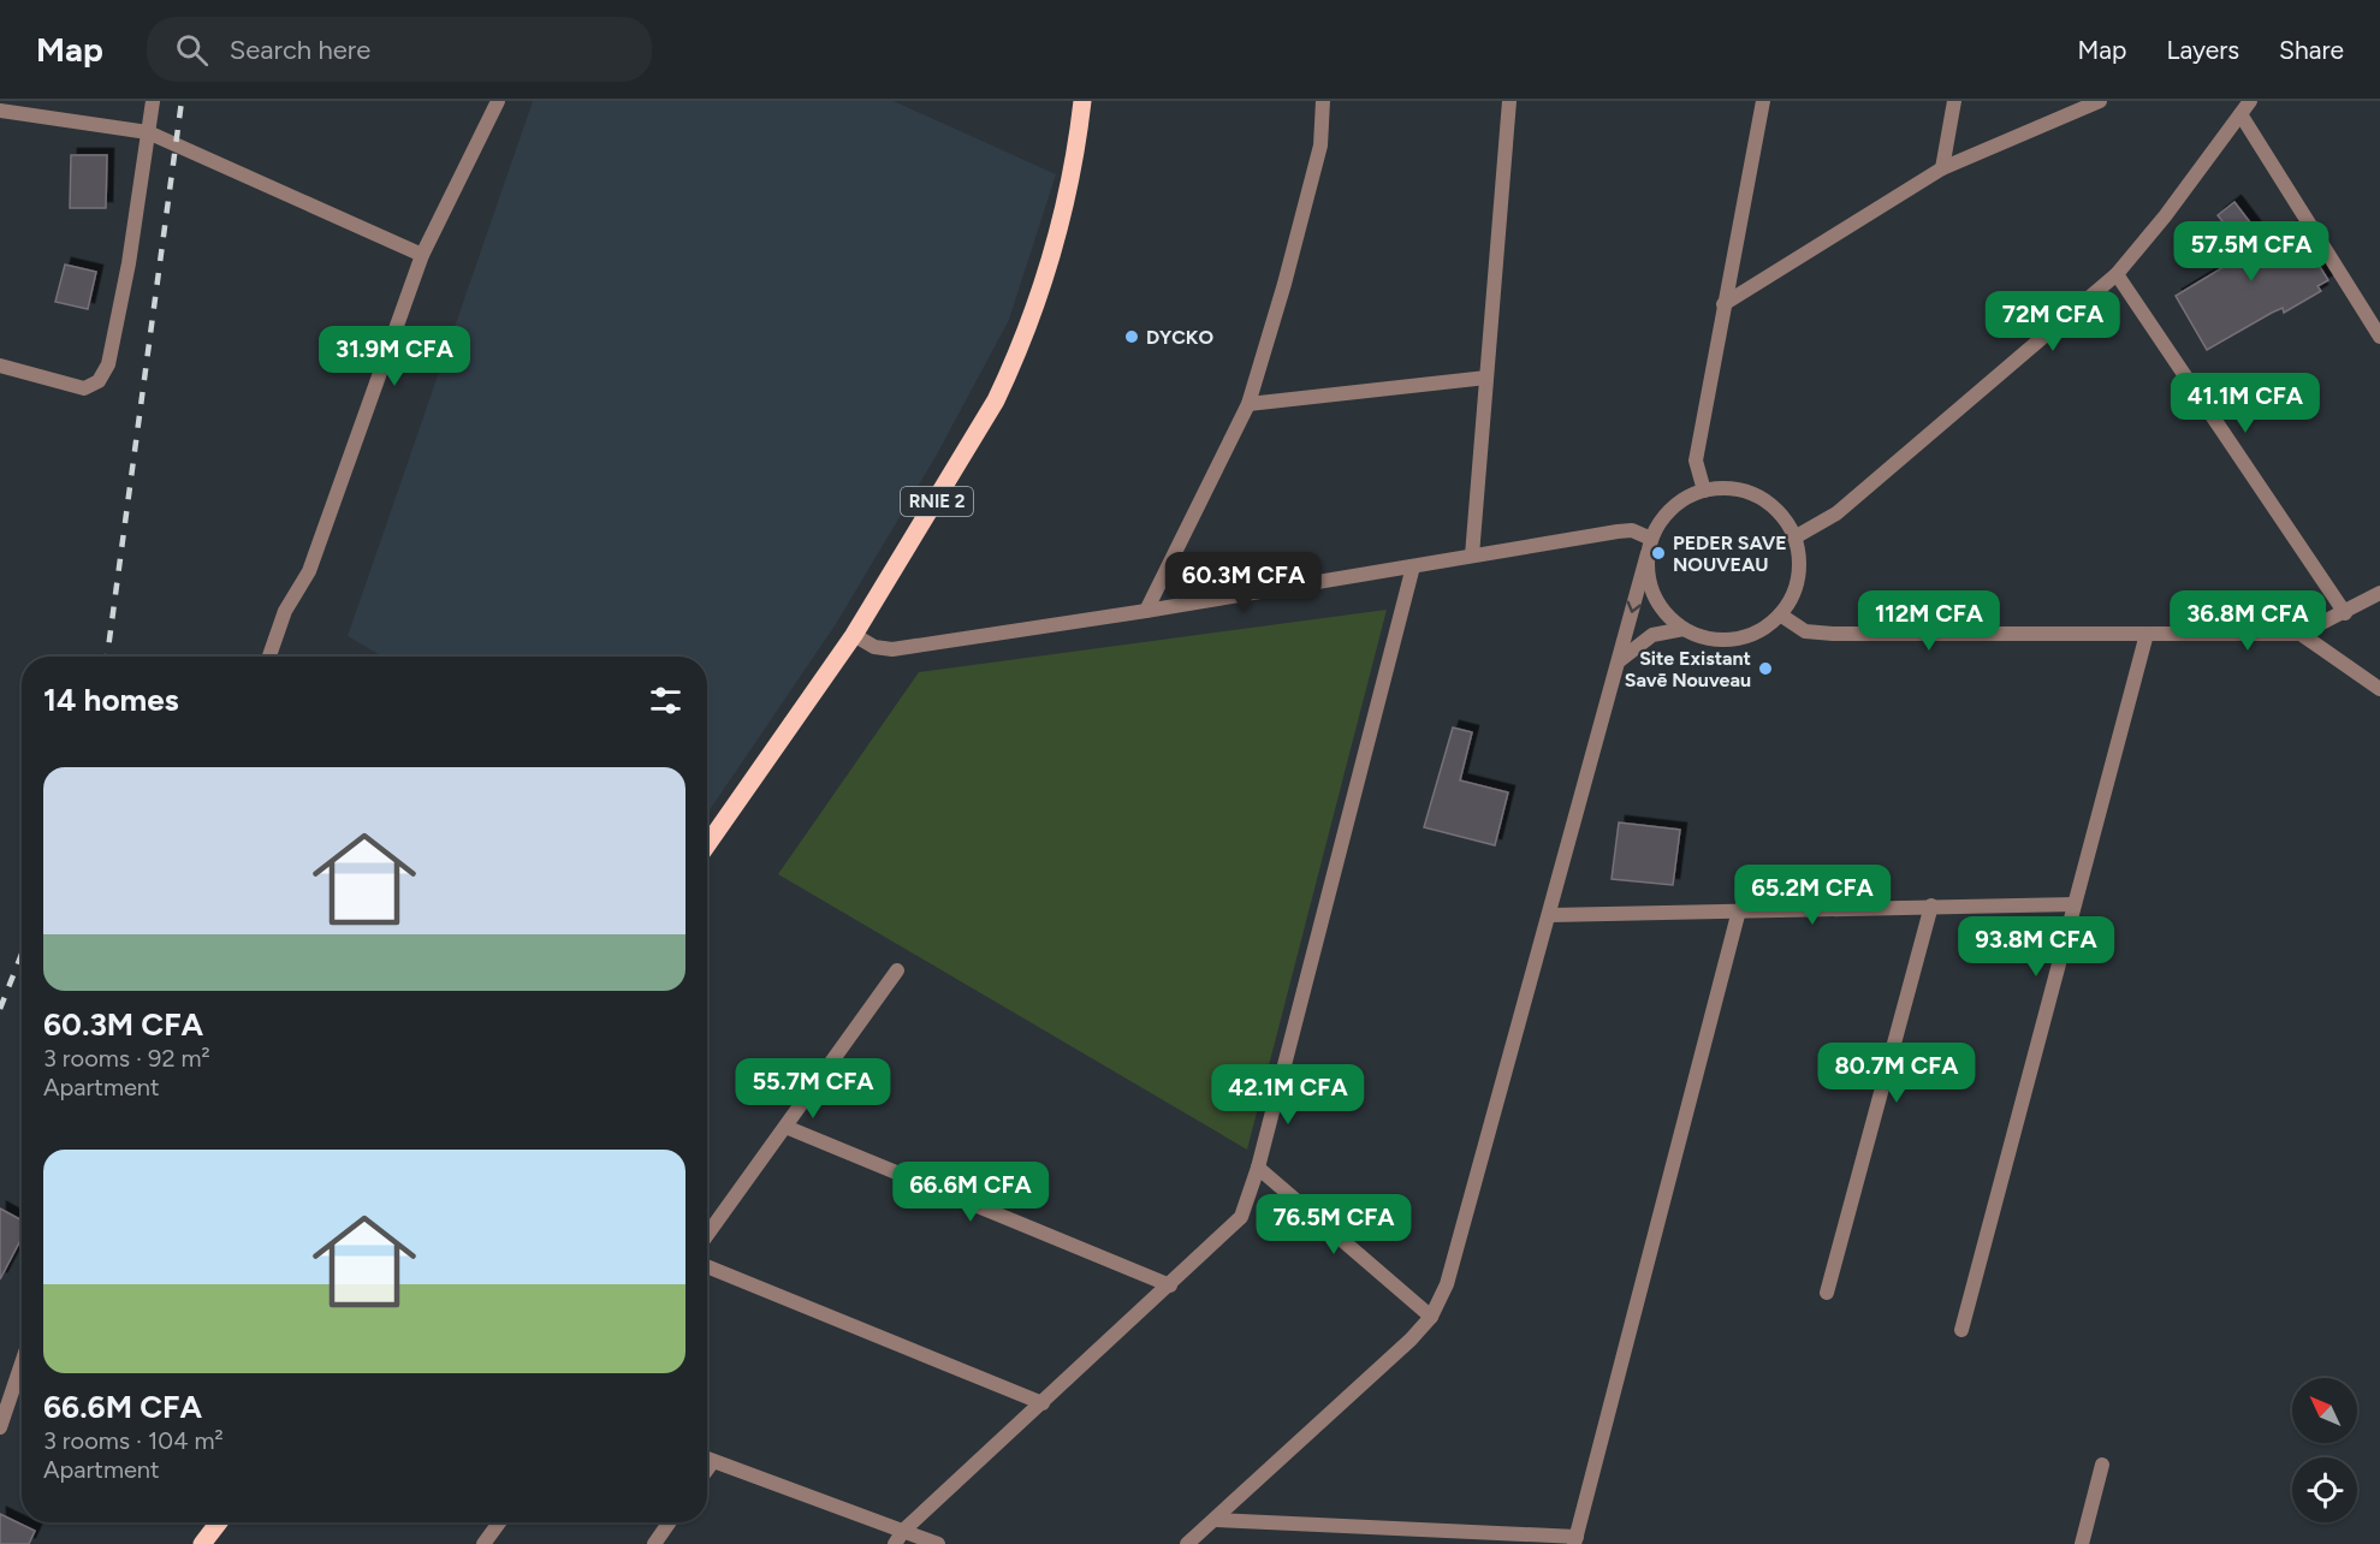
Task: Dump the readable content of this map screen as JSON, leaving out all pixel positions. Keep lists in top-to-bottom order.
{
  "streets": {
    "main road": ["RNIE 2"]
  },
  "places": ["DYCKO", "PEDER SAVE NOUVEAU", "Site Existant Savē Nouveau"],
  "north": "top left",
  "page": {
    "header": "Map",
    "search": "Search here",
    "nav": ["Map", "Layers", "Share"],
    "price": [
      "57.5M CFA",
      "72M CFA",
      "31.9M CFA",
      "41.1M CFA",
      "60.3M CFA",
      "112M CFA",
      "36.8M CFA",
      "65.2M CFA",
      "93.8M CFA",
      "80.7M CFA",
      "55.7M CFA",
      "42.1M CFA",
      "66.6M CFA",
      "76.5M CFA"
    ],
    "heading": "14 homes",
    "list": [
      {
        "name": "60.3M CFA",
        "note": "3 rooms · 92 m² · Apartment"
      },
      {
        "name": "66.6M CFA",
        "note": "3 rooms · 104 m² · Apartment"
      }
    ]
  }
}
